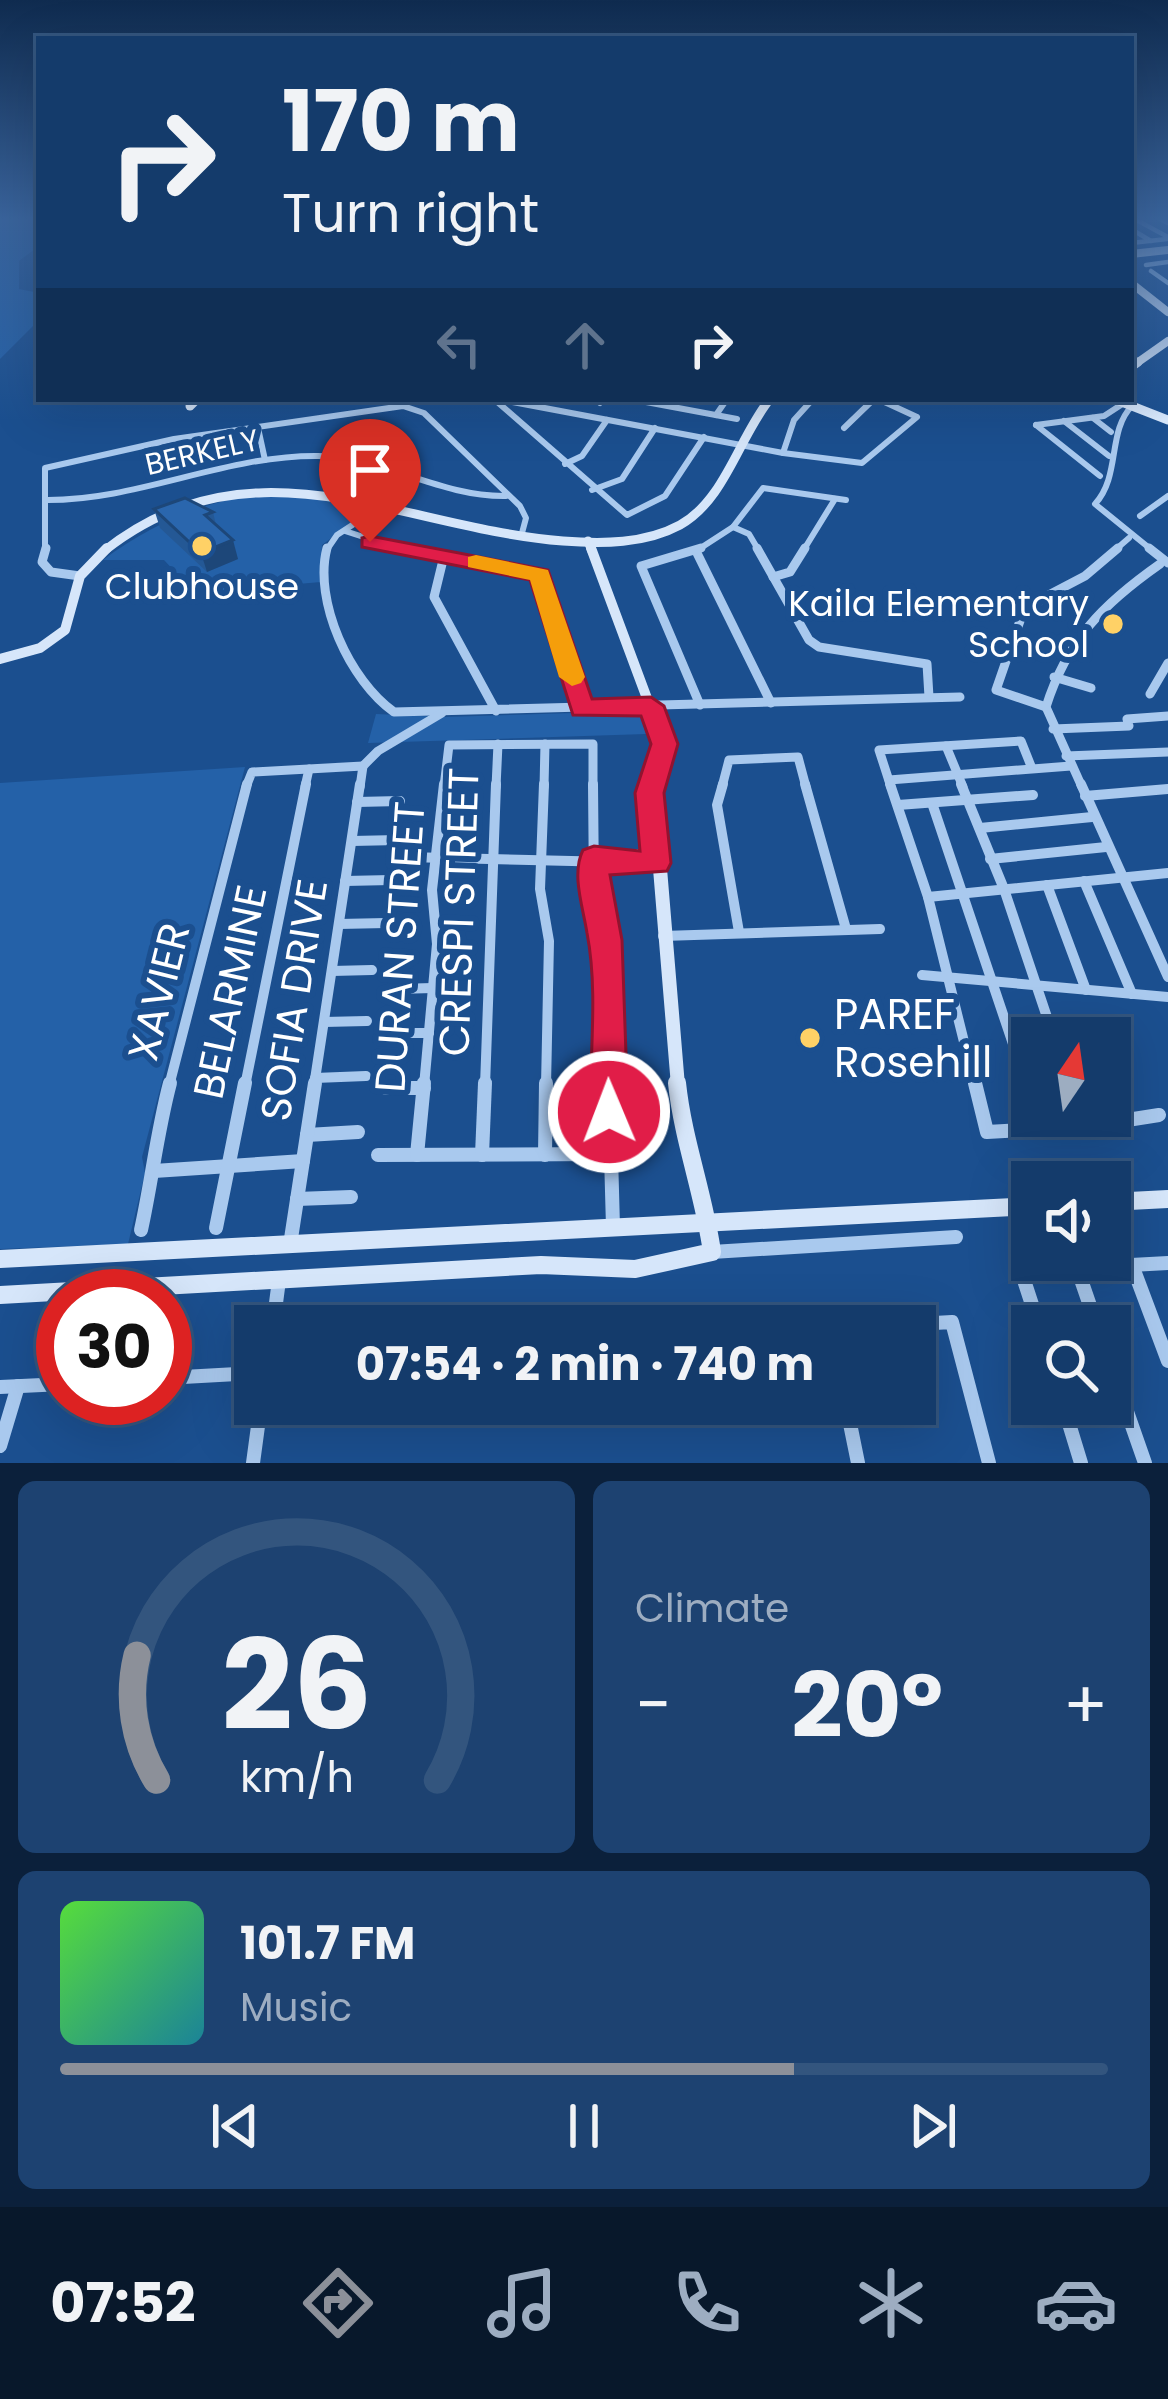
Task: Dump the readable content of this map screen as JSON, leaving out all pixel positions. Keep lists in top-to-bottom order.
{
  "streets": {
    "street": [
      "BERKELY",
      "CRESPI STREET",
      "DURAN STREET",
      "XAVIER",
      "BELARMINE",
      "SOFIA DRIVE"
    ]
  },
  "crossings": [
    ["CRESPI STREET", "DURAN STREET"],
    ["XAVIER", "BELARMINE"]
  ],
  "places": ["Clubhouse", "Kaila Elementary School", "PAREF Rosehill"],
  "north": "top",
  "page": {
    "turn": ["170 m", "Turn right"],
    "limit": "30",
    "trip": "07:54 · 2 min · 740 m",
    "tile": "Climate",
    "heat": ["−", "20°", "+"],
    "song": ["101.7 FM", "Music"],
    "tabs": "07:52",
    "gauge": ["26", "km/h"]
  }
}
